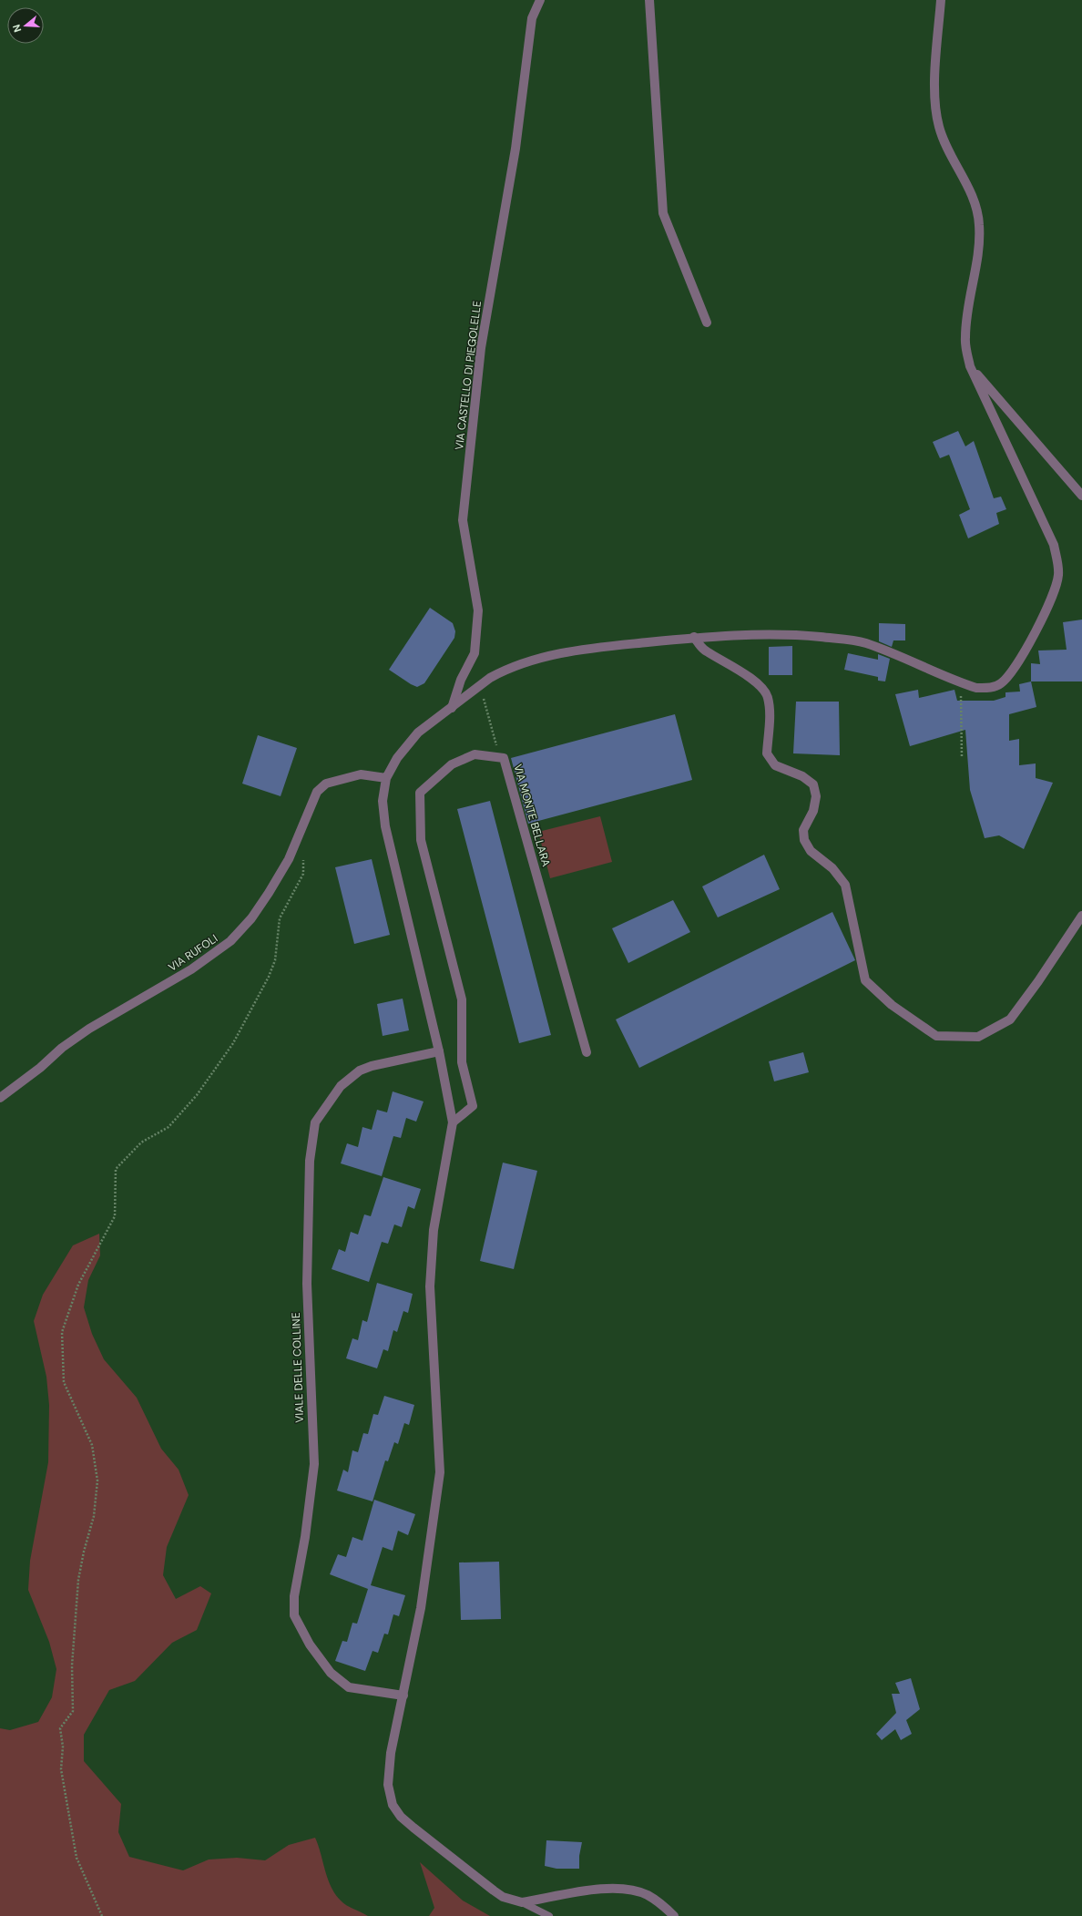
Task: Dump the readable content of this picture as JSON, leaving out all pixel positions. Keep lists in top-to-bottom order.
{
  "streets": {
    "street": [
      "VIA CASTELLO DI PIEGOLELLE",
      "VIA MONTE BELLARA",
      "VIA RUFOLI",
      "VIALE DELLE COLLINE"
    ]
  },
  "north": "left"
}
